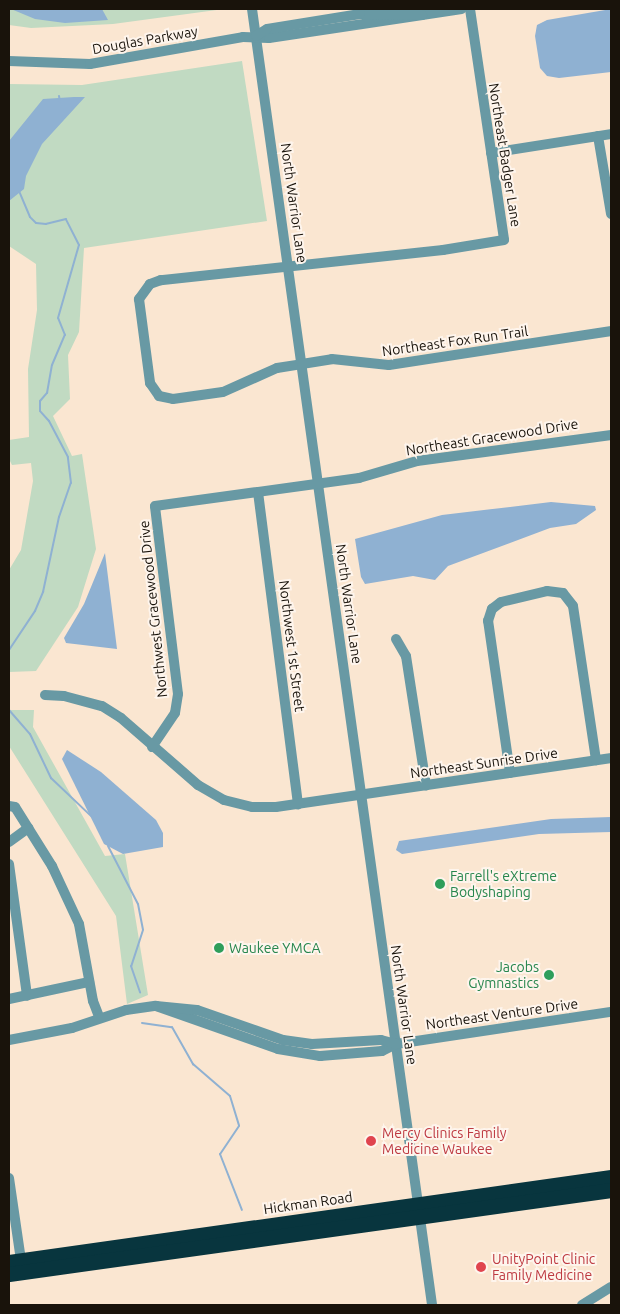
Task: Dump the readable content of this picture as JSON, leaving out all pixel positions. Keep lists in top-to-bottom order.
{
  "streets": {
    "highway": ["Hickman Road"],
    "street": [
      "Douglas Parkway",
      "Northeast Badger Lane",
      "North Warrior Lane",
      "Northeast Fox Run Trail",
      "Northeast Gracewood Drive",
      "Northwest Gracewood Drive",
      "Northwest 1st Street",
      "Northeast Sunrise Drive",
      "Northeast Venture Drive"
    ]
  },
  "crossings": [
    ["Douglas Parkway", "North Warrior Lane"],
    ["Northeast Badger Lane", "North Warrior Lane"],
    ["Northeast Badger Lane", "Northeast Fox Run Trail"],
    ["North Warrior Lane", "Northeast Fox Run Trail"],
    ["North Warrior Lane", "Northeast Gracewood Drive"],
    ["North Warrior Lane", "Northwest Gracewood Drive"],
    ["North Warrior Lane", "Northeast Sunrise Drive"],
    ["North Warrior Lane", "Northeast Venture Drive"],
    ["North Warrior Lane", "Hickman Road"],
    ["Northeast Gracewood Drive", "Northwest Gracewood Drive"],
    ["Northwest Gracewood Drive", "Northwest 1st Street"],
    ["Northwest Gracewood Drive", "Northeast Sunrise Drive"],
    ["Northwest 1st Street", "Northeast Sunrise Drive"]
  ],
  "places": [
    "Farrell's eXtreme Bodyshaping",
    "Waukee YMCA",
    "Jacobs Gymnastics",
    "Mercy Clinics Family Medicine Waukee",
    "UnityPoint Clinic Family Medicine"
  ]
}
